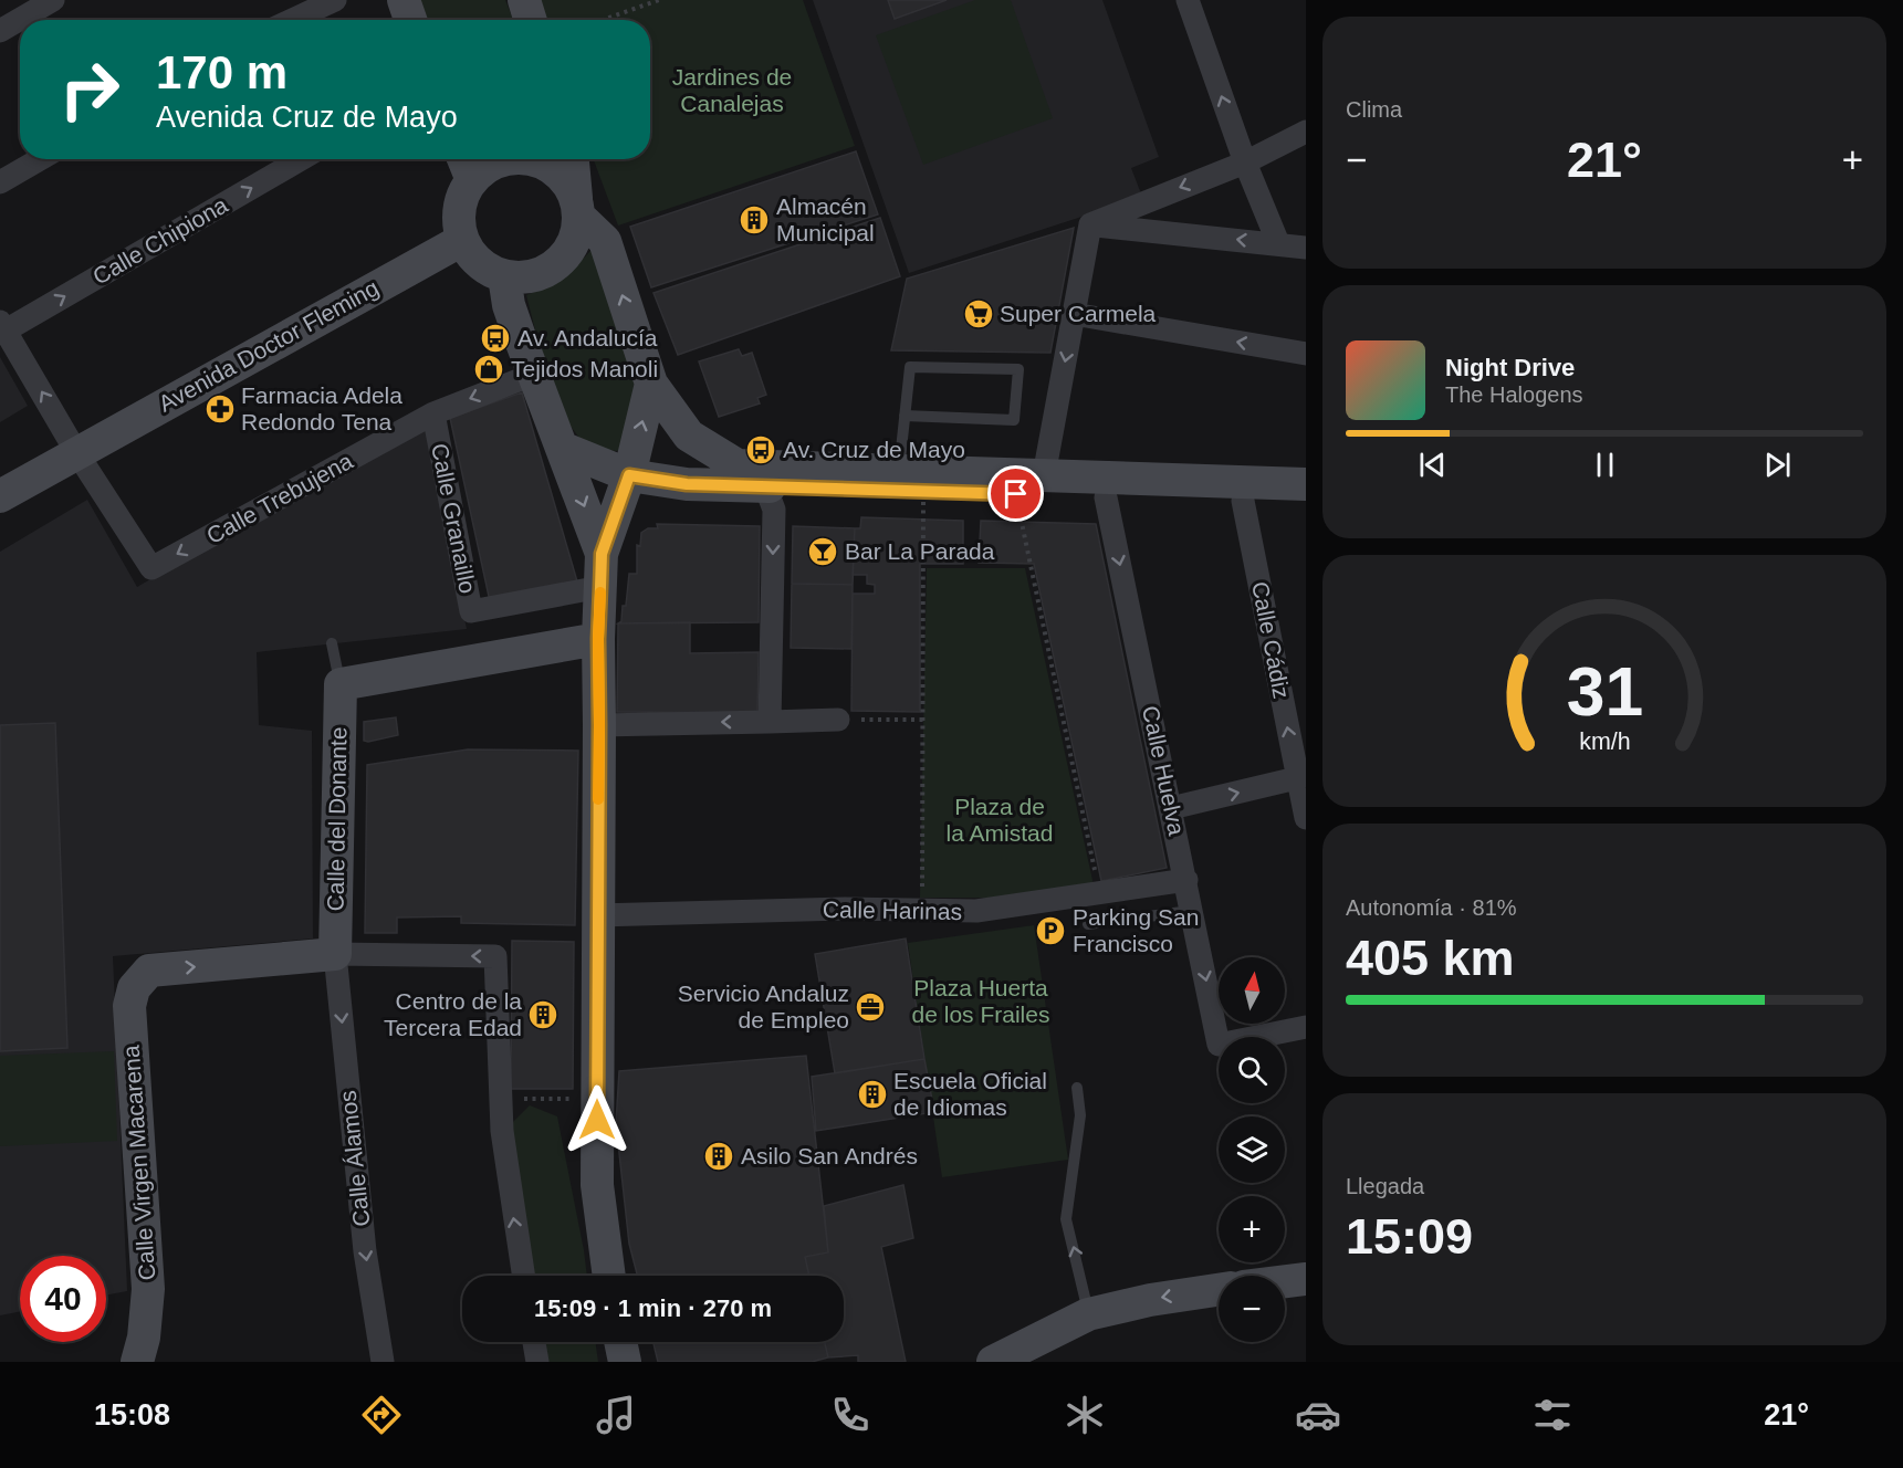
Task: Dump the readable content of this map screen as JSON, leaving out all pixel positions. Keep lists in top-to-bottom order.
{
  "streets": {
    "street": [
      "Calle Chipiona",
      "Avenida Doctor Fleming",
      "Calle Trebujena",
      "Calle Granaillo",
      "Calle Cádiz",
      "Calle Huelva",
      "Calle del Donante",
      "Calle Harinas",
      "Calle Álamos",
      "Calle Virgen Macarena"
    ]
  },
  "crossings": [
    ["Avenida Doctor Fleming", "Calle Trebujena"],
    ["Calle Trebujena", "Calle Granaillo"],
    ["Calle Huelva", "Calle Harinas"],
    ["Calle del Donante", "Calle Álamos"],
    ["Calle del Donante", "Calle Virgen Macarena"],
    ["Calle Álamos", "Calle Virgen Macarena"]
  ],
  "one_way": [
    "Calle Chipiona",
    "Calle Trebujena",
    "Calle Cádiz",
    "Calle Huelva"
  ],
  "parks": ["Jardines de Canalejas", "Plaza de la Amistad", "Plaza Huerta de los Frailes"],
  "places": {
    "building": [
      "Almacén Municipal",
      "Centro de la Tercera Edad",
      "Escuela Oficial de Idiomas",
      "Asilo San Andrés"
    ],
    "supermarket": ["Super Carmela"],
    "bus stop": ["Av. Andalucía", "Av. Cruz de Mayo"],
    "shop": ["Tejidos Manoli"],
    "pharmacy": ["Farmacia Adela Redondo Tena"],
    "bar": ["Bar La Parada"],
    "parking": ["Parking San Francisco"],
    "office": ["Servicio Andaluz de Empleo"]
  },
  "north": "top",
  "page": {
    "tile": [
      "Clima",
      ["Autonomía · 81%", "405 km"],
      ["Llegada", "15:09"]
    ],
    "turn": ["170 m", "Avenida Cruz de Mayo"],
    "heat": ["−", "21°", "+"],
    "song": ["Night Drive", "The Halogens"],
    "map_buttons": ["+", "−"],
    "limit": "40",
    "trip": "15:09 · 1 min · 270 m",
    "tabs": ["15:08", "21°"],
    "gauge": ["31", "km/h"]
  }
}
